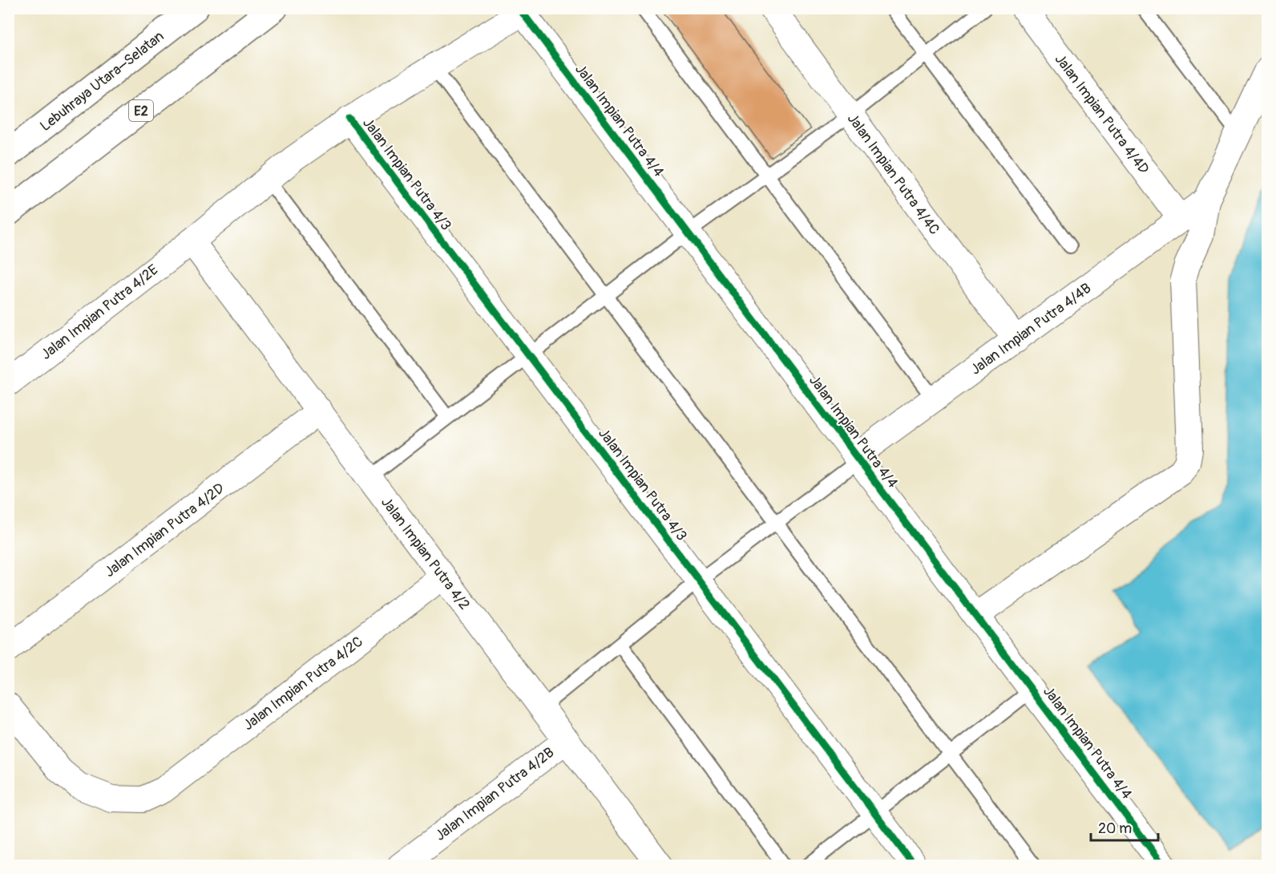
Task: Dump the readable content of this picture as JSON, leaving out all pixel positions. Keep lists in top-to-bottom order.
{
  "streets": {
    "highway": ["Lebuhraya Utara–Selatan", "E2"],
    "street": [
      "Jalan Impian Putra 4/4D",
      "Jalan Impian Putra 4/4",
      "Jalan Impian Putra 4/3",
      "Jalan Impian Putra 4/4C",
      "Jalan Impian Putra 4/2E",
      "Jalan Impian Putra 4/4B",
      "Jalan Impian Putra 4/2D",
      "Jalan Impian Putra 4/2",
      "Jalan Impian Putra 4/2C",
      "Jalan Impian Putra 4/2B"
    ]
  },
  "crossings": [
    ["Jalan Impian Putra 4/4D", "Jalan Impian Putra 4/4B"],
    ["Jalan Impian Putra 4/4", "Jalan Impian Putra 4/2E"],
    ["Jalan Impian Putra 4/4", "Jalan Impian Putra 4/4B"],
    ["Jalan Impian Putra 4/3", "Jalan Impian Putra 4/2E"],
    ["Jalan Impian Putra 4/4C", "Jalan Impian Putra 4/4B"],
    ["Jalan Impian Putra 4/2E", "Jalan Impian Putra 4/2"],
    ["Jalan Impian Putra 4/2D", "Jalan Impian Putra 4/2"],
    ["Jalan Impian Putra 4/2", "Jalan Impian Putra 4/2C"],
    ["Jalan Impian Putra 4/2", "Jalan Impian Putra 4/2B"]
  ],
  "scale_bar": "20 m"
}
